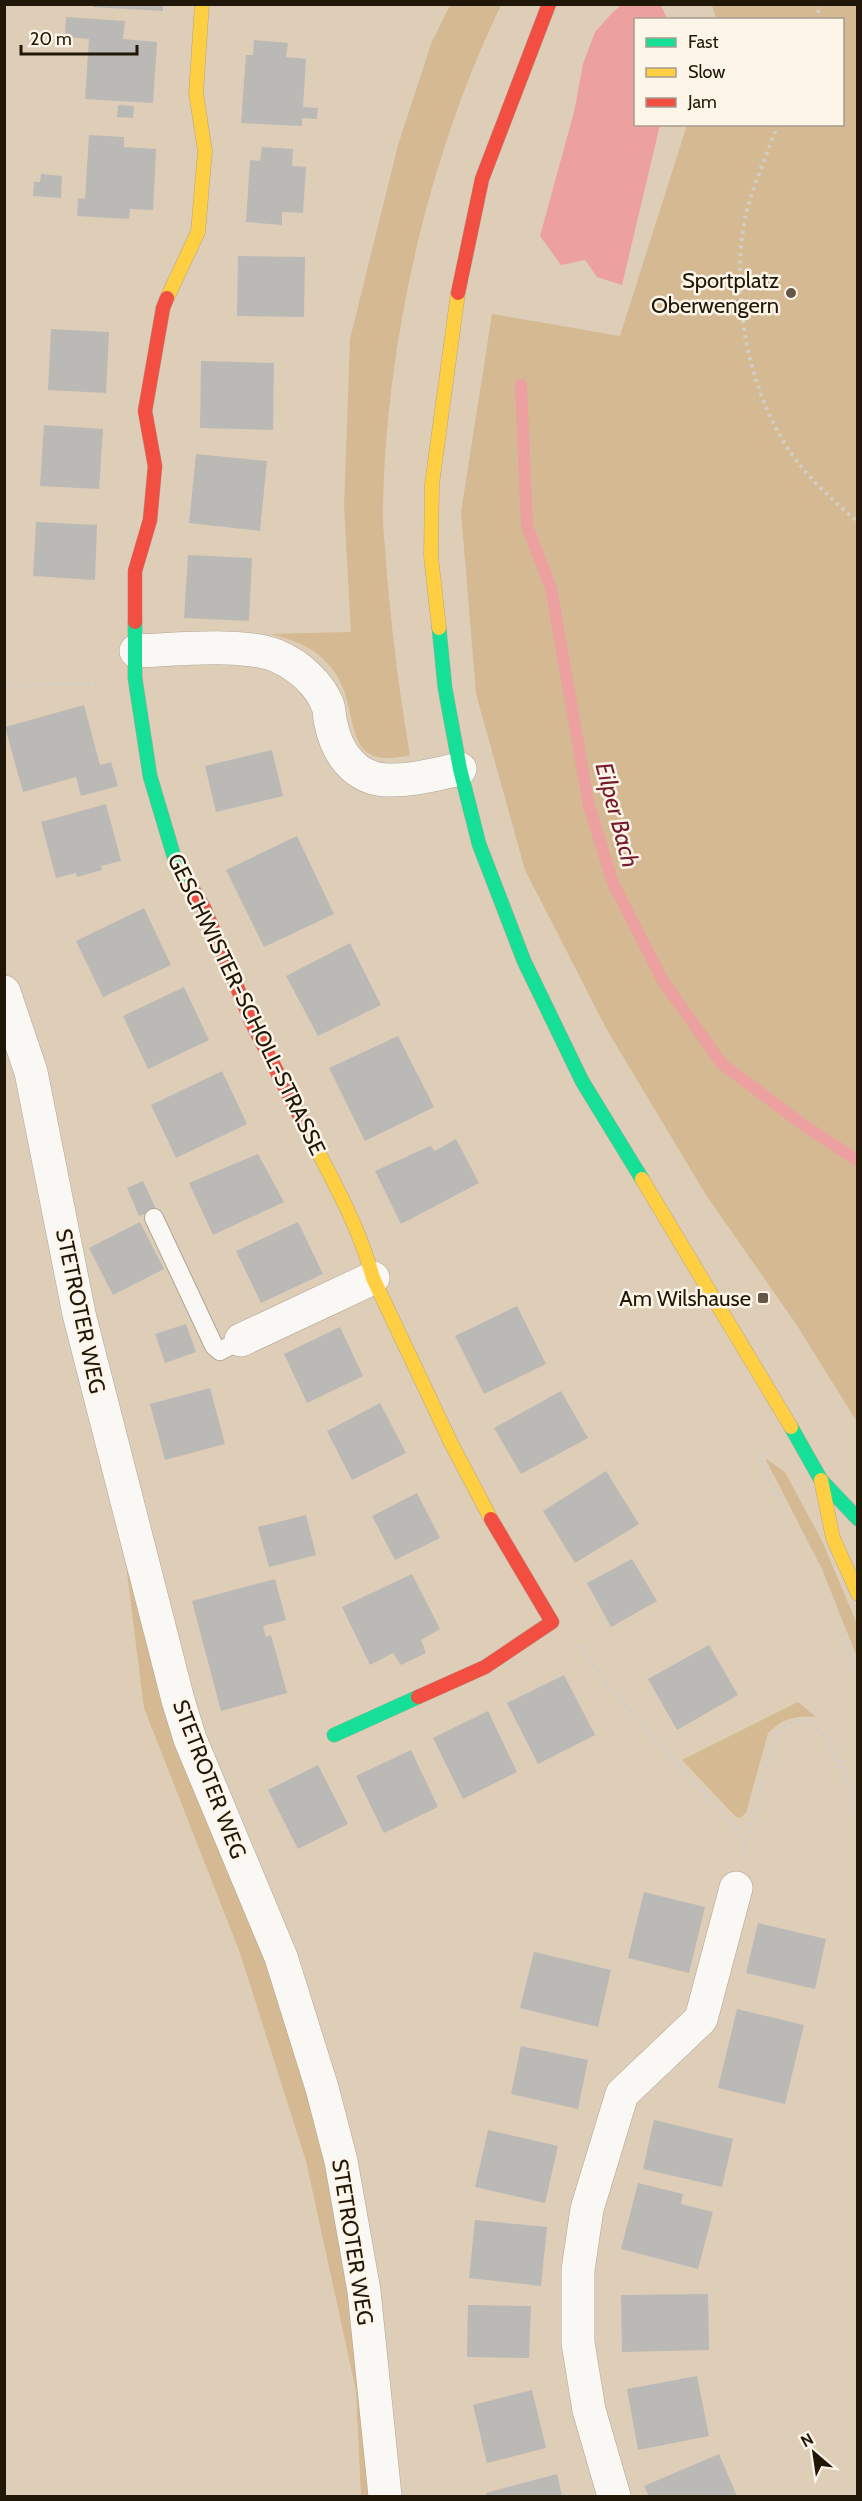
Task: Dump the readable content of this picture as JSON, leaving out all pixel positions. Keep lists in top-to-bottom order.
{
  "streets": {
    "street": ["GESCHWISTER-SCHOLL-STRASSE", "STETROTER WEG"]
  },
  "water": ["Eilper Bach"],
  "places": {
    "other": ["Sportplatz Oberwengern"],
    "transit": ["Am Wilshause"]
  },
  "legend": ["Fast", "Slow", "Jam"],
  "scale_bar": "20 m",
  "north": "top left"
}
